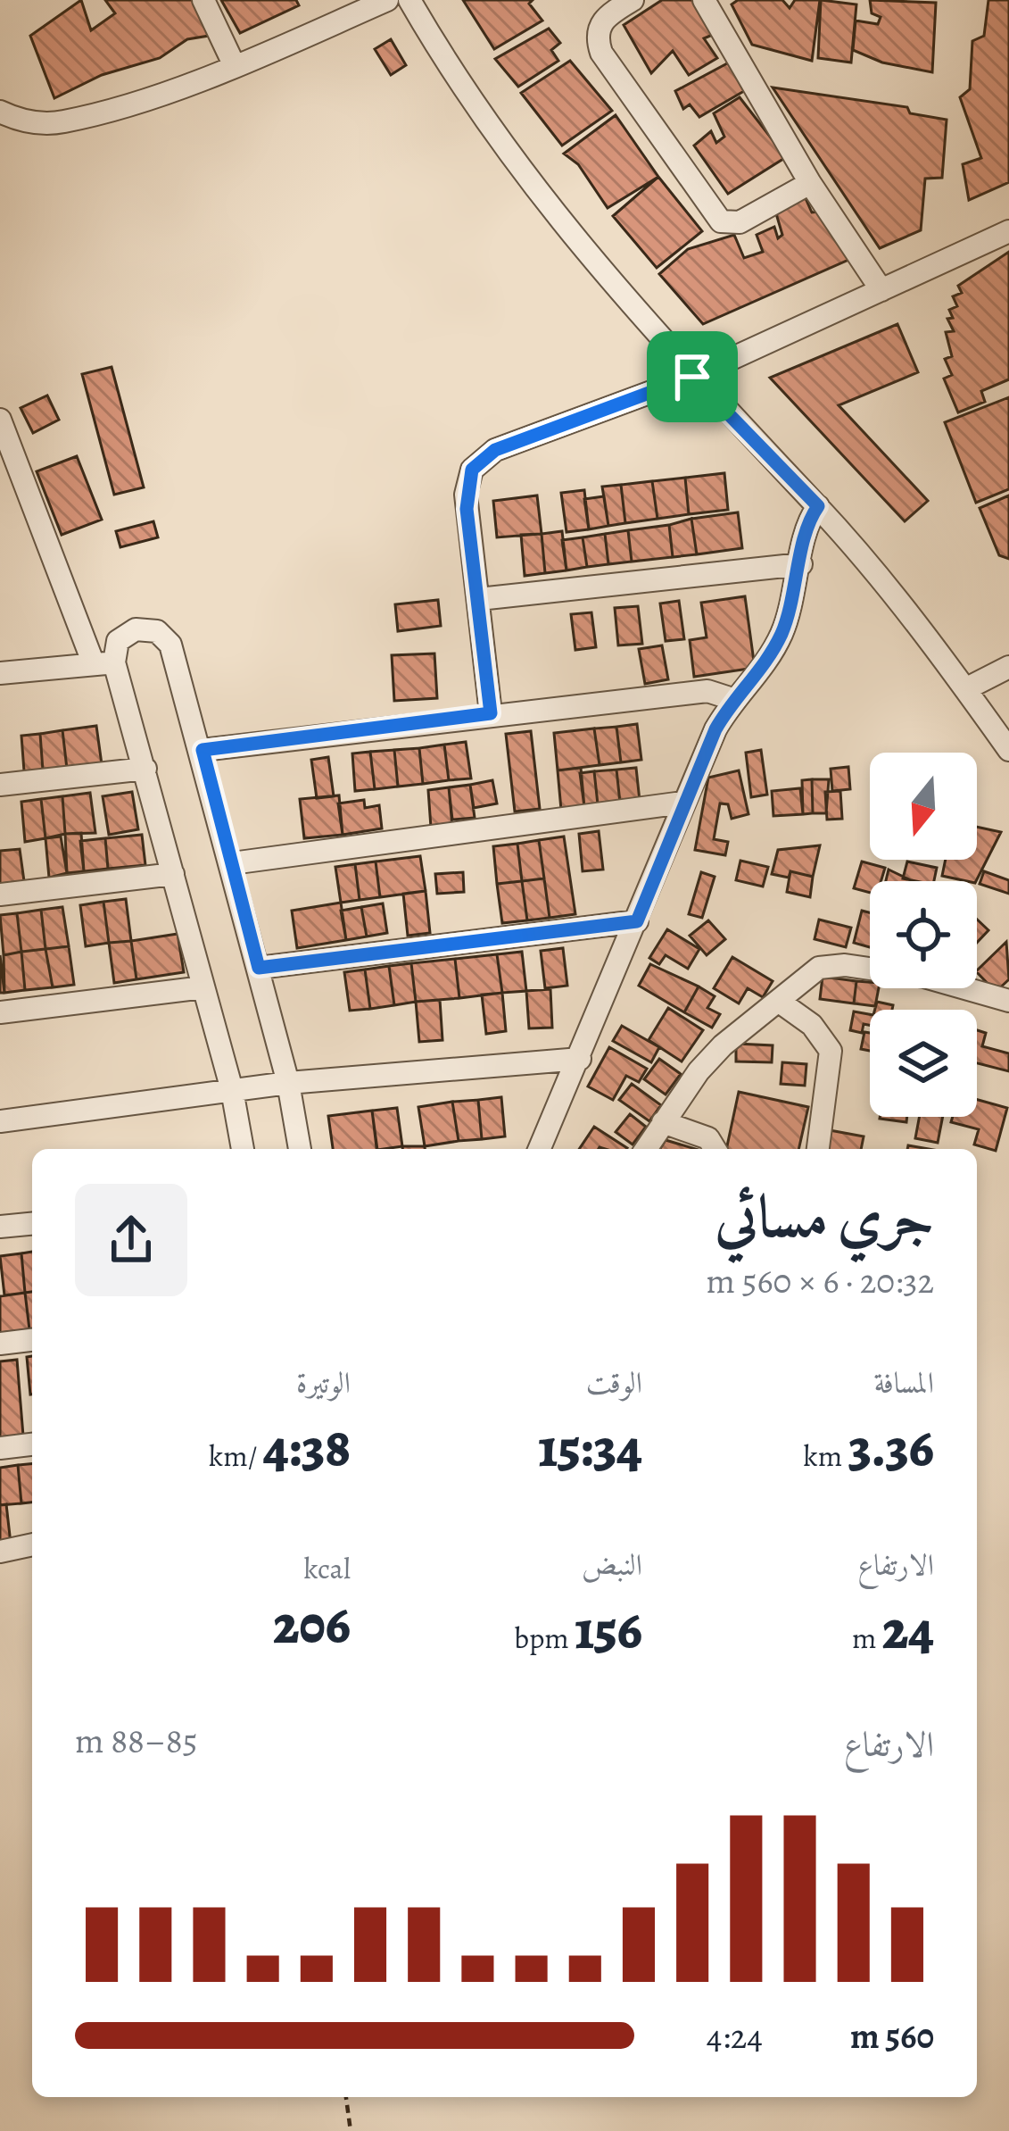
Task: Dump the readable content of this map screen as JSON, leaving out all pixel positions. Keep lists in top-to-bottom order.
{
  "north": "bottom",
  "page": {
    "heading": ["جري مسائي", "20:32 · 6 × 560 m"],
    "stats": [
      ["المسافة", "3.36 km"],
      ["الوقت", "15:34"],
      ["الوتيرة", "4:38 /km"],
      ["الارتفاع", "24 m"],
      ["النبض", "156 bpm"],
      ["kcal", "206"]
    ],
    "chart": ["الارتفاع", "85–88 m"],
    "list": [
      {
        "name": "560 m",
        "note": "4:24"
      }
    ]
  }
}
